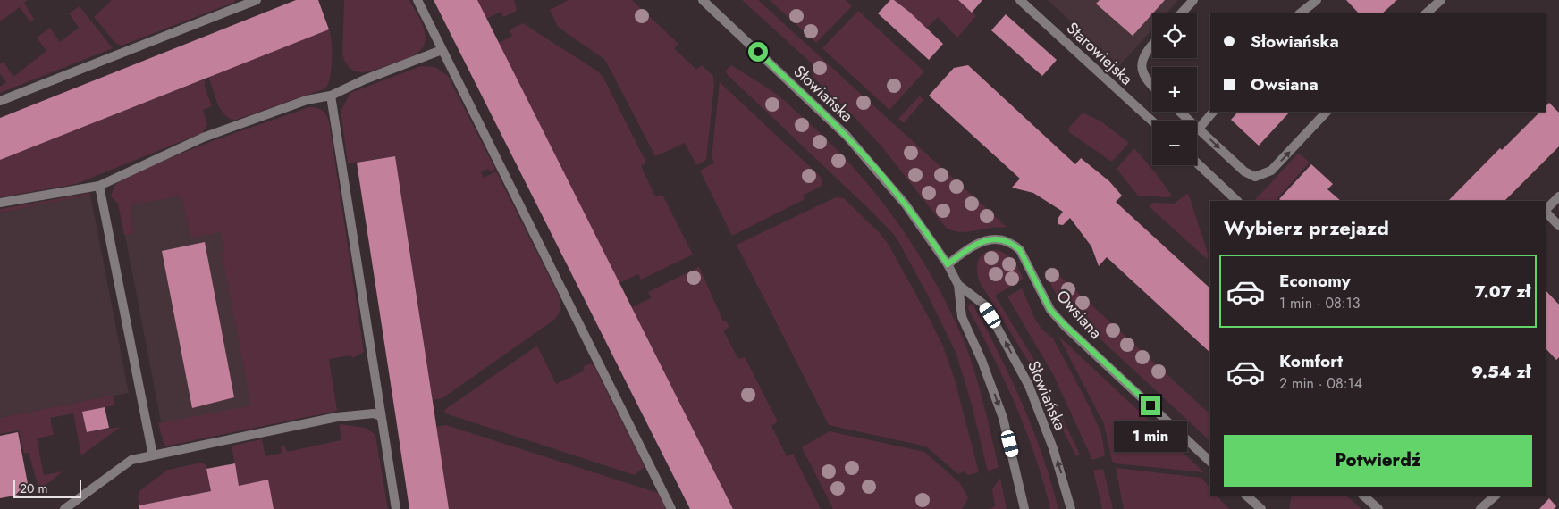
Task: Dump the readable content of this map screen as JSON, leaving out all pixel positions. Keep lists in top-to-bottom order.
{
  "streets": {
    "street": ["Starowiejska", "Słowiańska", "Owsiana"]
  },
  "crossings": [
    ["Słowiańska", "Owsiana"]
  ],
  "scale_bar": "20 m",
  "page": {
    "map_buttons": ["+", "−"],
    "banner": ["Słowiańska", "Owsiana"],
    "heading": "Wybierz przejazd",
    "list": [
      {
        "name": "Economy",
        "note": "1 min · 08:13",
        "value": "7.07 zł"
      },
      {
        "name": "Komfort",
        "note": "2 min · 08:14",
        "value": "9.54 zł"
      }
    ],
    "bubble": "1 min",
    "buttons": "Potwierdź",
    "scale": "20 m"
  }
}
